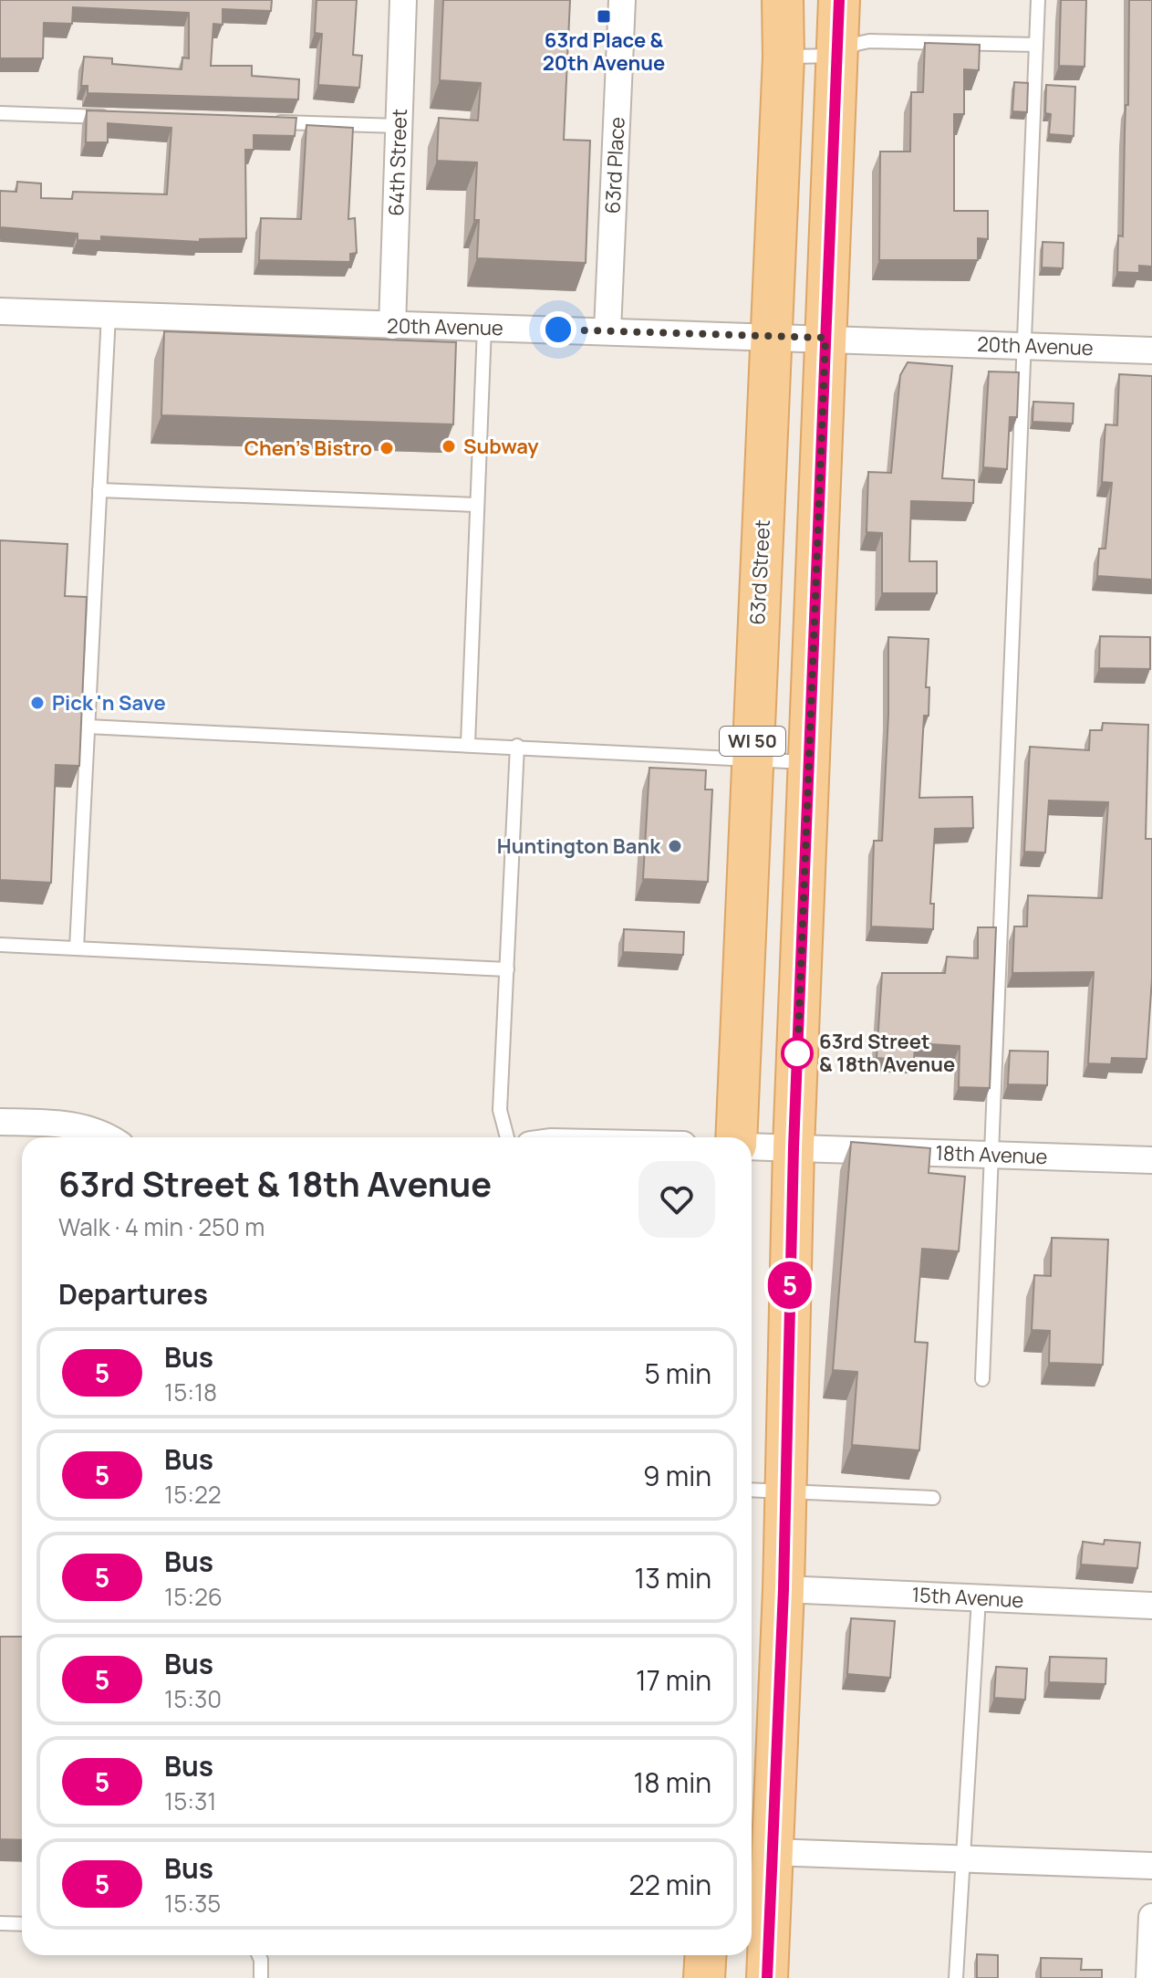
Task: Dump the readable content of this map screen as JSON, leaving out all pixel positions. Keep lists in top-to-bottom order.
{
  "streets": {
    "main road": ["63rd Street", "WI 50"],
    "street": [
      "64th Street",
      "63rd Place",
      "20th Avenue",
      "18th Avenue",
      "15th Avenue"
    ]
  },
  "crossings": [
    ["64th Street", "20th Avenue"],
    ["63rd Place", "20th Avenue"],
    ["20th Avenue", "63rd Street"],
    ["20th Avenue", "WI 50"],
    ["WI 50", "18th Avenue"],
    ["WI 50", "15th Avenue"]
  ],
  "places": {
    "transit": ["63rd Place & 20th Avenue"],
    "other": [
      "Subway",
      "Chen's Bistro",
      "Pick 'n Save",
      "Huntington Bank",
      "63rd Street & 18th Avenue"
    ]
  },
  "lines": ["bus line 5"],
  "page": {
    "on_map": "5",
    "heading": [
      ["63rd Street & 18th Avenue", "Walk · 4 min · 250 m"],
      "Departures"
    ],
    "list": [
      {
        "mark": "5",
        "name": "Bus",
        "note": "15:18",
        "value": "5 min"
      },
      {
        "mark": "5",
        "name": "Bus",
        "note": "15:22",
        "value": "9 min"
      },
      {
        "mark": "5",
        "name": "Bus",
        "note": "15:26",
        "value": "13 min"
      },
      {
        "mark": "5",
        "name": "Bus",
        "note": "15:30",
        "value": "17 min"
      },
      {
        "mark": "5",
        "name": "Bus",
        "note": "15:31",
        "value": "18 min"
      },
      {
        "mark": "5",
        "name": "Bus",
        "note": "15:35",
        "value": "22 min"
      }
    ]
  }
}
